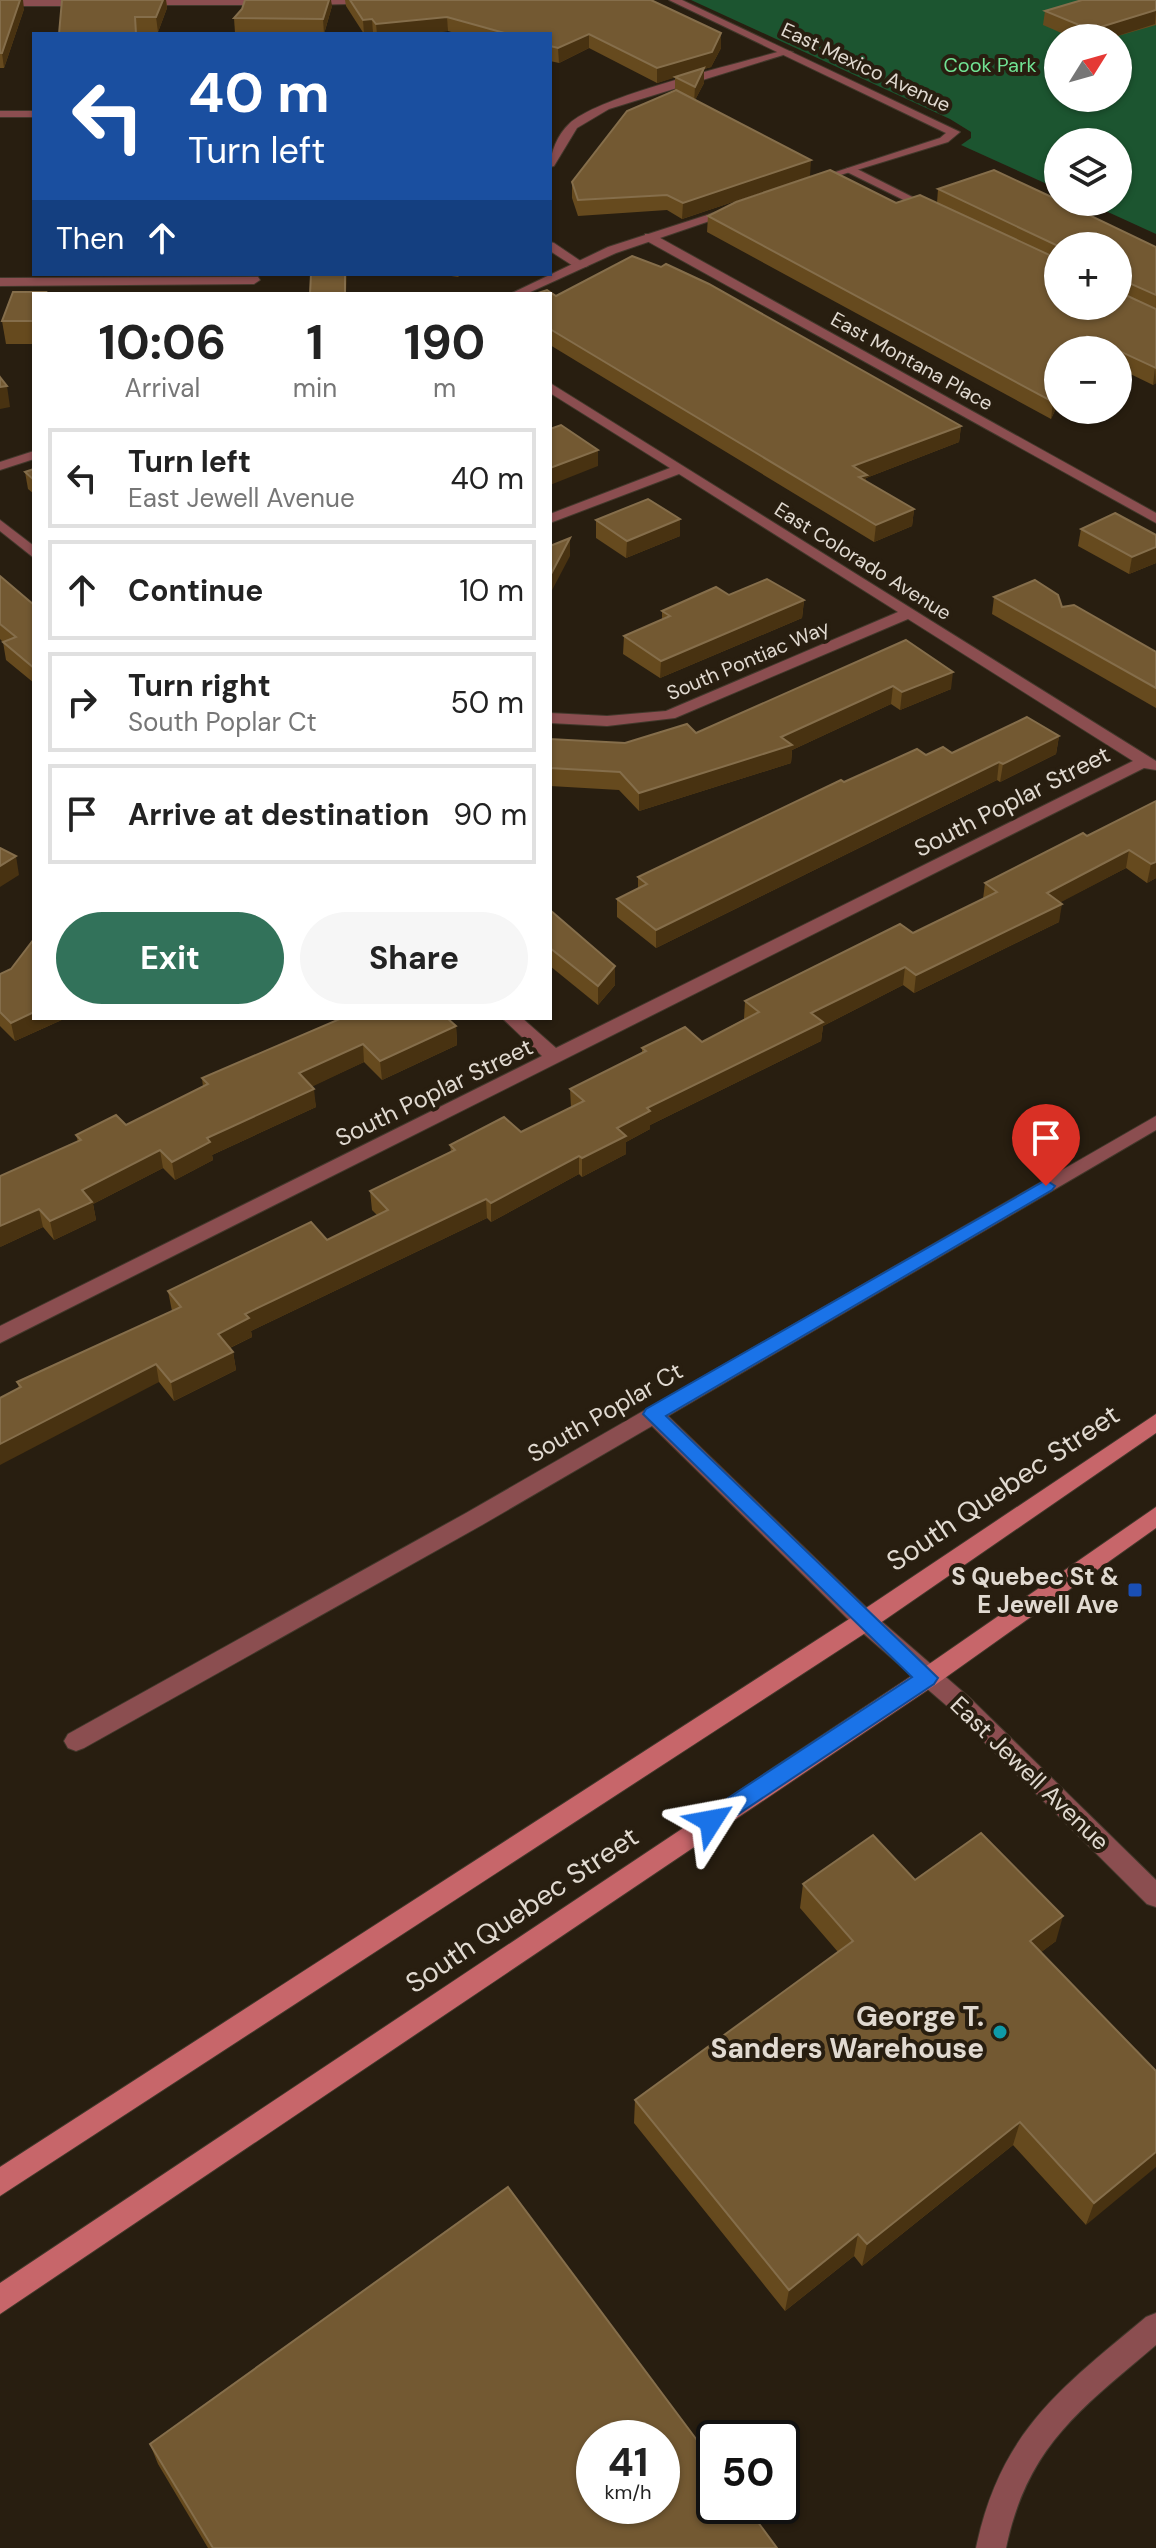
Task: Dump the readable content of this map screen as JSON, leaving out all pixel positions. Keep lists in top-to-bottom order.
{
  "streets": {
    "main road": ["South Quebec Street"],
    "street": [
      "East Mexico Avenue",
      "East Montana Place",
      "East Colorado Avenue",
      "South Pontiac Way",
      "South Poplar Street",
      "South Poplar Ct",
      "East Jewell Avenue"
    ]
  },
  "crossings": [
    ["East Colorado Avenue", "South Pontiac Way"],
    ["East Colorado Avenue", "South Poplar Street"],
    ["South Poplar Ct", "East Jewell Avenue"],
    ["South Quebec Street", "East Jewell Avenue"]
  ],
  "parks": ["Cook Park"],
  "places": {
    "transit": ["S Quebec St & E Jewell Ave"],
    "other": ["George T. Sanders Warehouse"]
  },
  "north": "top right",
  "page": {
    "map_buttons": ["+", "−"],
    "turn": ["40 m", "Turn left"],
    "then": "Then",
    "eta": [
      "10:06",
      "Arrival",
      "1",
      "min",
      "190",
      "m"
    ],
    "list": [
      {
        "name": "Turn left",
        "note": "East Jewell Avenue",
        "value": "40 m"
      },
      {
        "name": "Continue",
        "value": "10 m"
      },
      {
        "name": "Turn right",
        "note": "South Poplar Ct",
        "value": "50 m"
      },
      {
        "name": "Arrive at destination",
        "value": "90 m"
      }
    ],
    "buttons": ["Exit", "Share"],
    "speed": "41 km/h",
    "limit": "50"
  }
}
